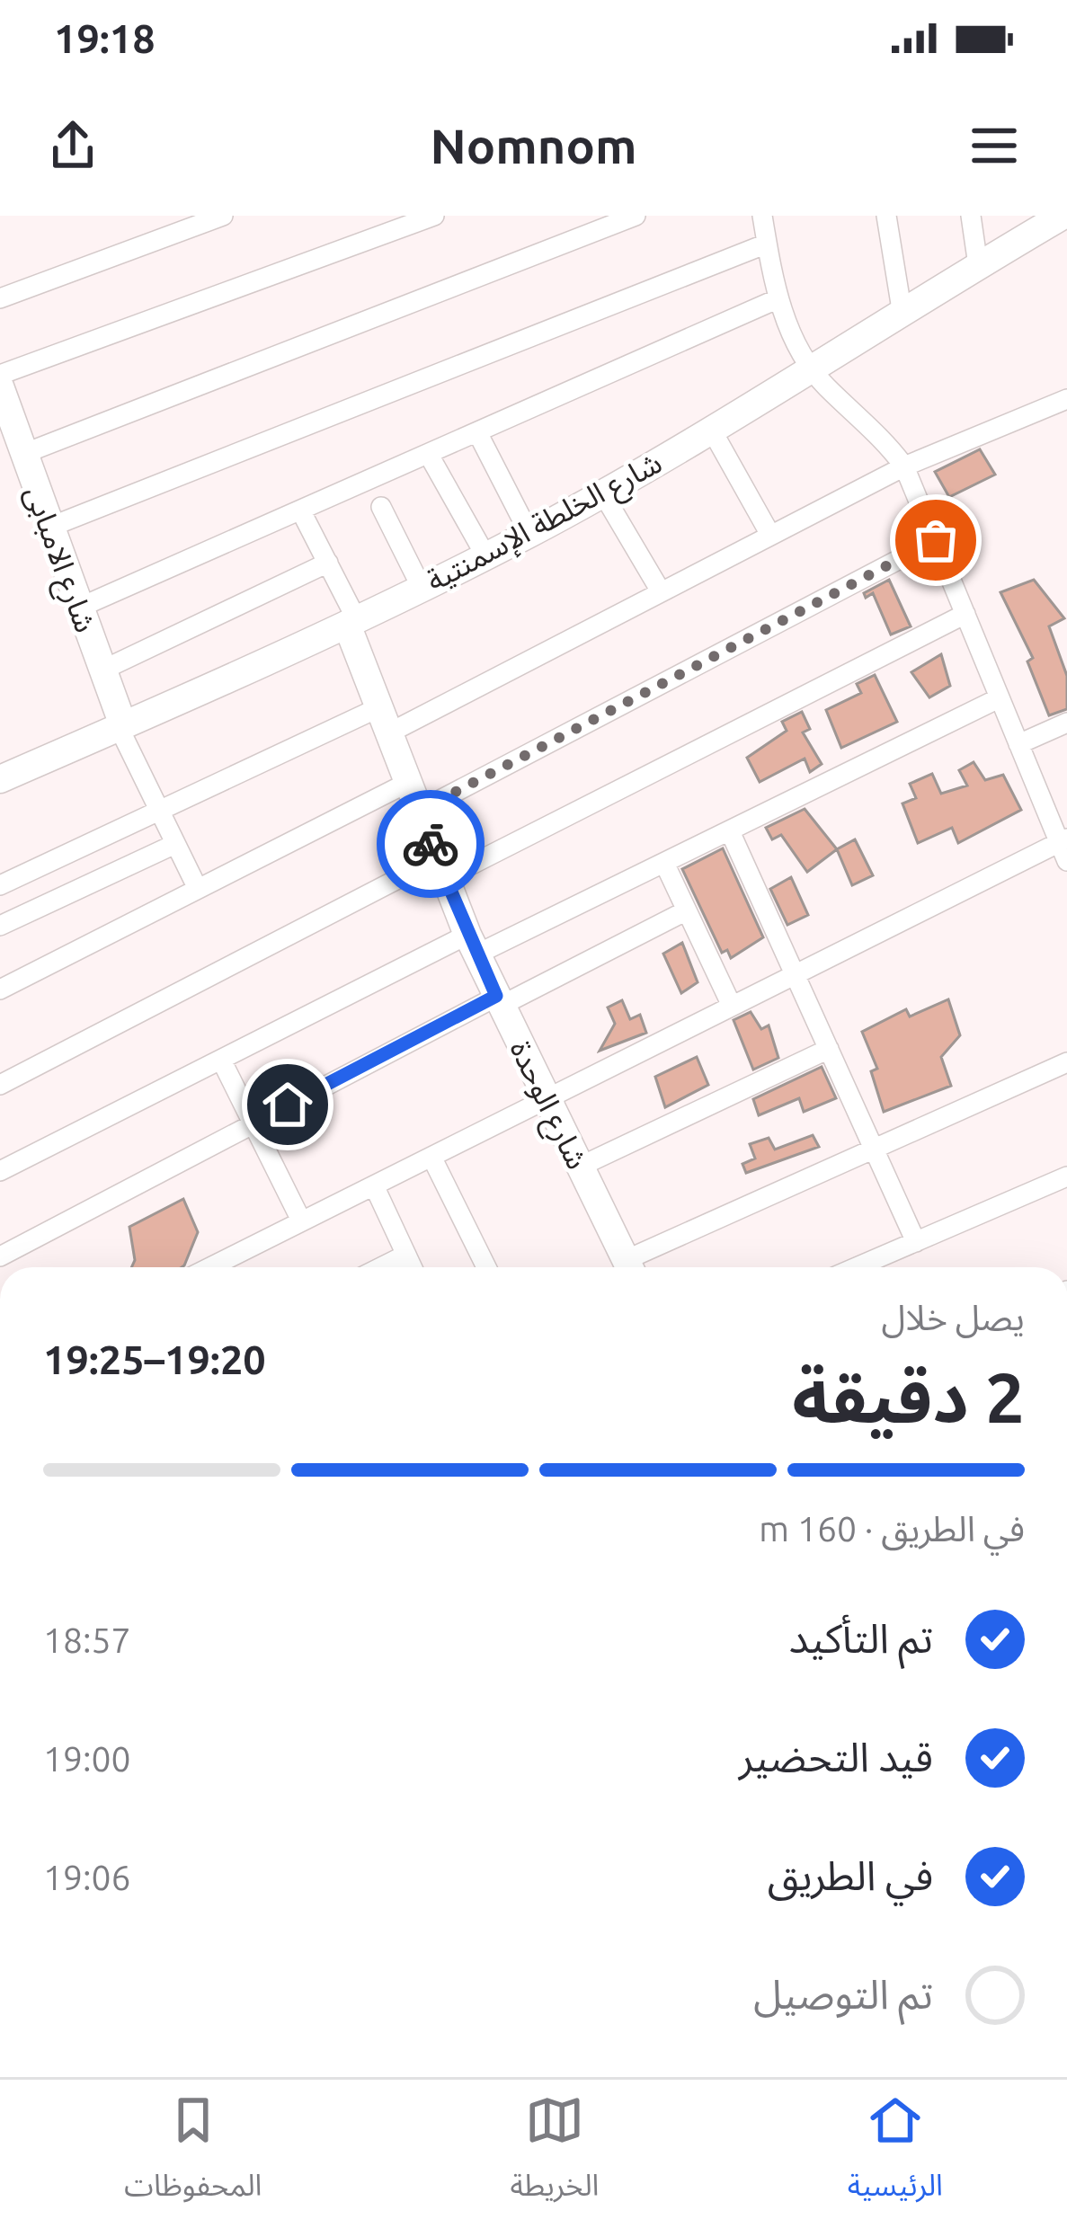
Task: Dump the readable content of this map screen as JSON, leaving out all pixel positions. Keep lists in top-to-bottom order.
{
  "streets": {
    "street": ["شارع الخلطة الإسمنتية", "شارع الامبابى", "شارع الوحدة"]
  },
  "crossings": [
    ["شارع الخلطة الإسمنتية", "شارع الامبابى"],
    ["شارع الخلطة الإسمنتية", "شارع الوحدة"]
  ],
  "page": {
    "status": "19:18",
    "header": "Nomnom",
    "heading": ["2 دقيقة", "يصل خلال", "19:20–19:25"],
    "bar": "في الطريق · 160 m",
    "list": [
      ["تم التأكيد", "18:57"],
      ["قيد التحضير", "19:00"],
      ["في الطريق", "19:06"],
      "تم التوصيل"
    ],
    "tabs": ["الرئيسية", "الخريطة", "المحفوظات"]
  }
}
